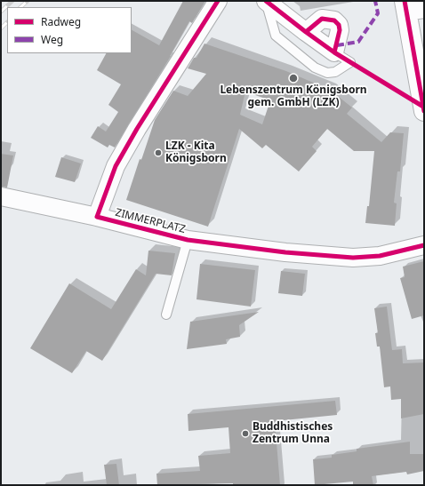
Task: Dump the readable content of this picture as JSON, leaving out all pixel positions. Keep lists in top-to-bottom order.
{
  "streets": {
    "street": ["ZIMMERPLATZ"]
  },
  "places": ["Lebenszentrum Königsborn gem. GmbH (LZK)", "LZK - Kita Königsborn", "Buddhistisches Zentrum Unna"],
  "legend": ["Radweg", "Weg"]
}
